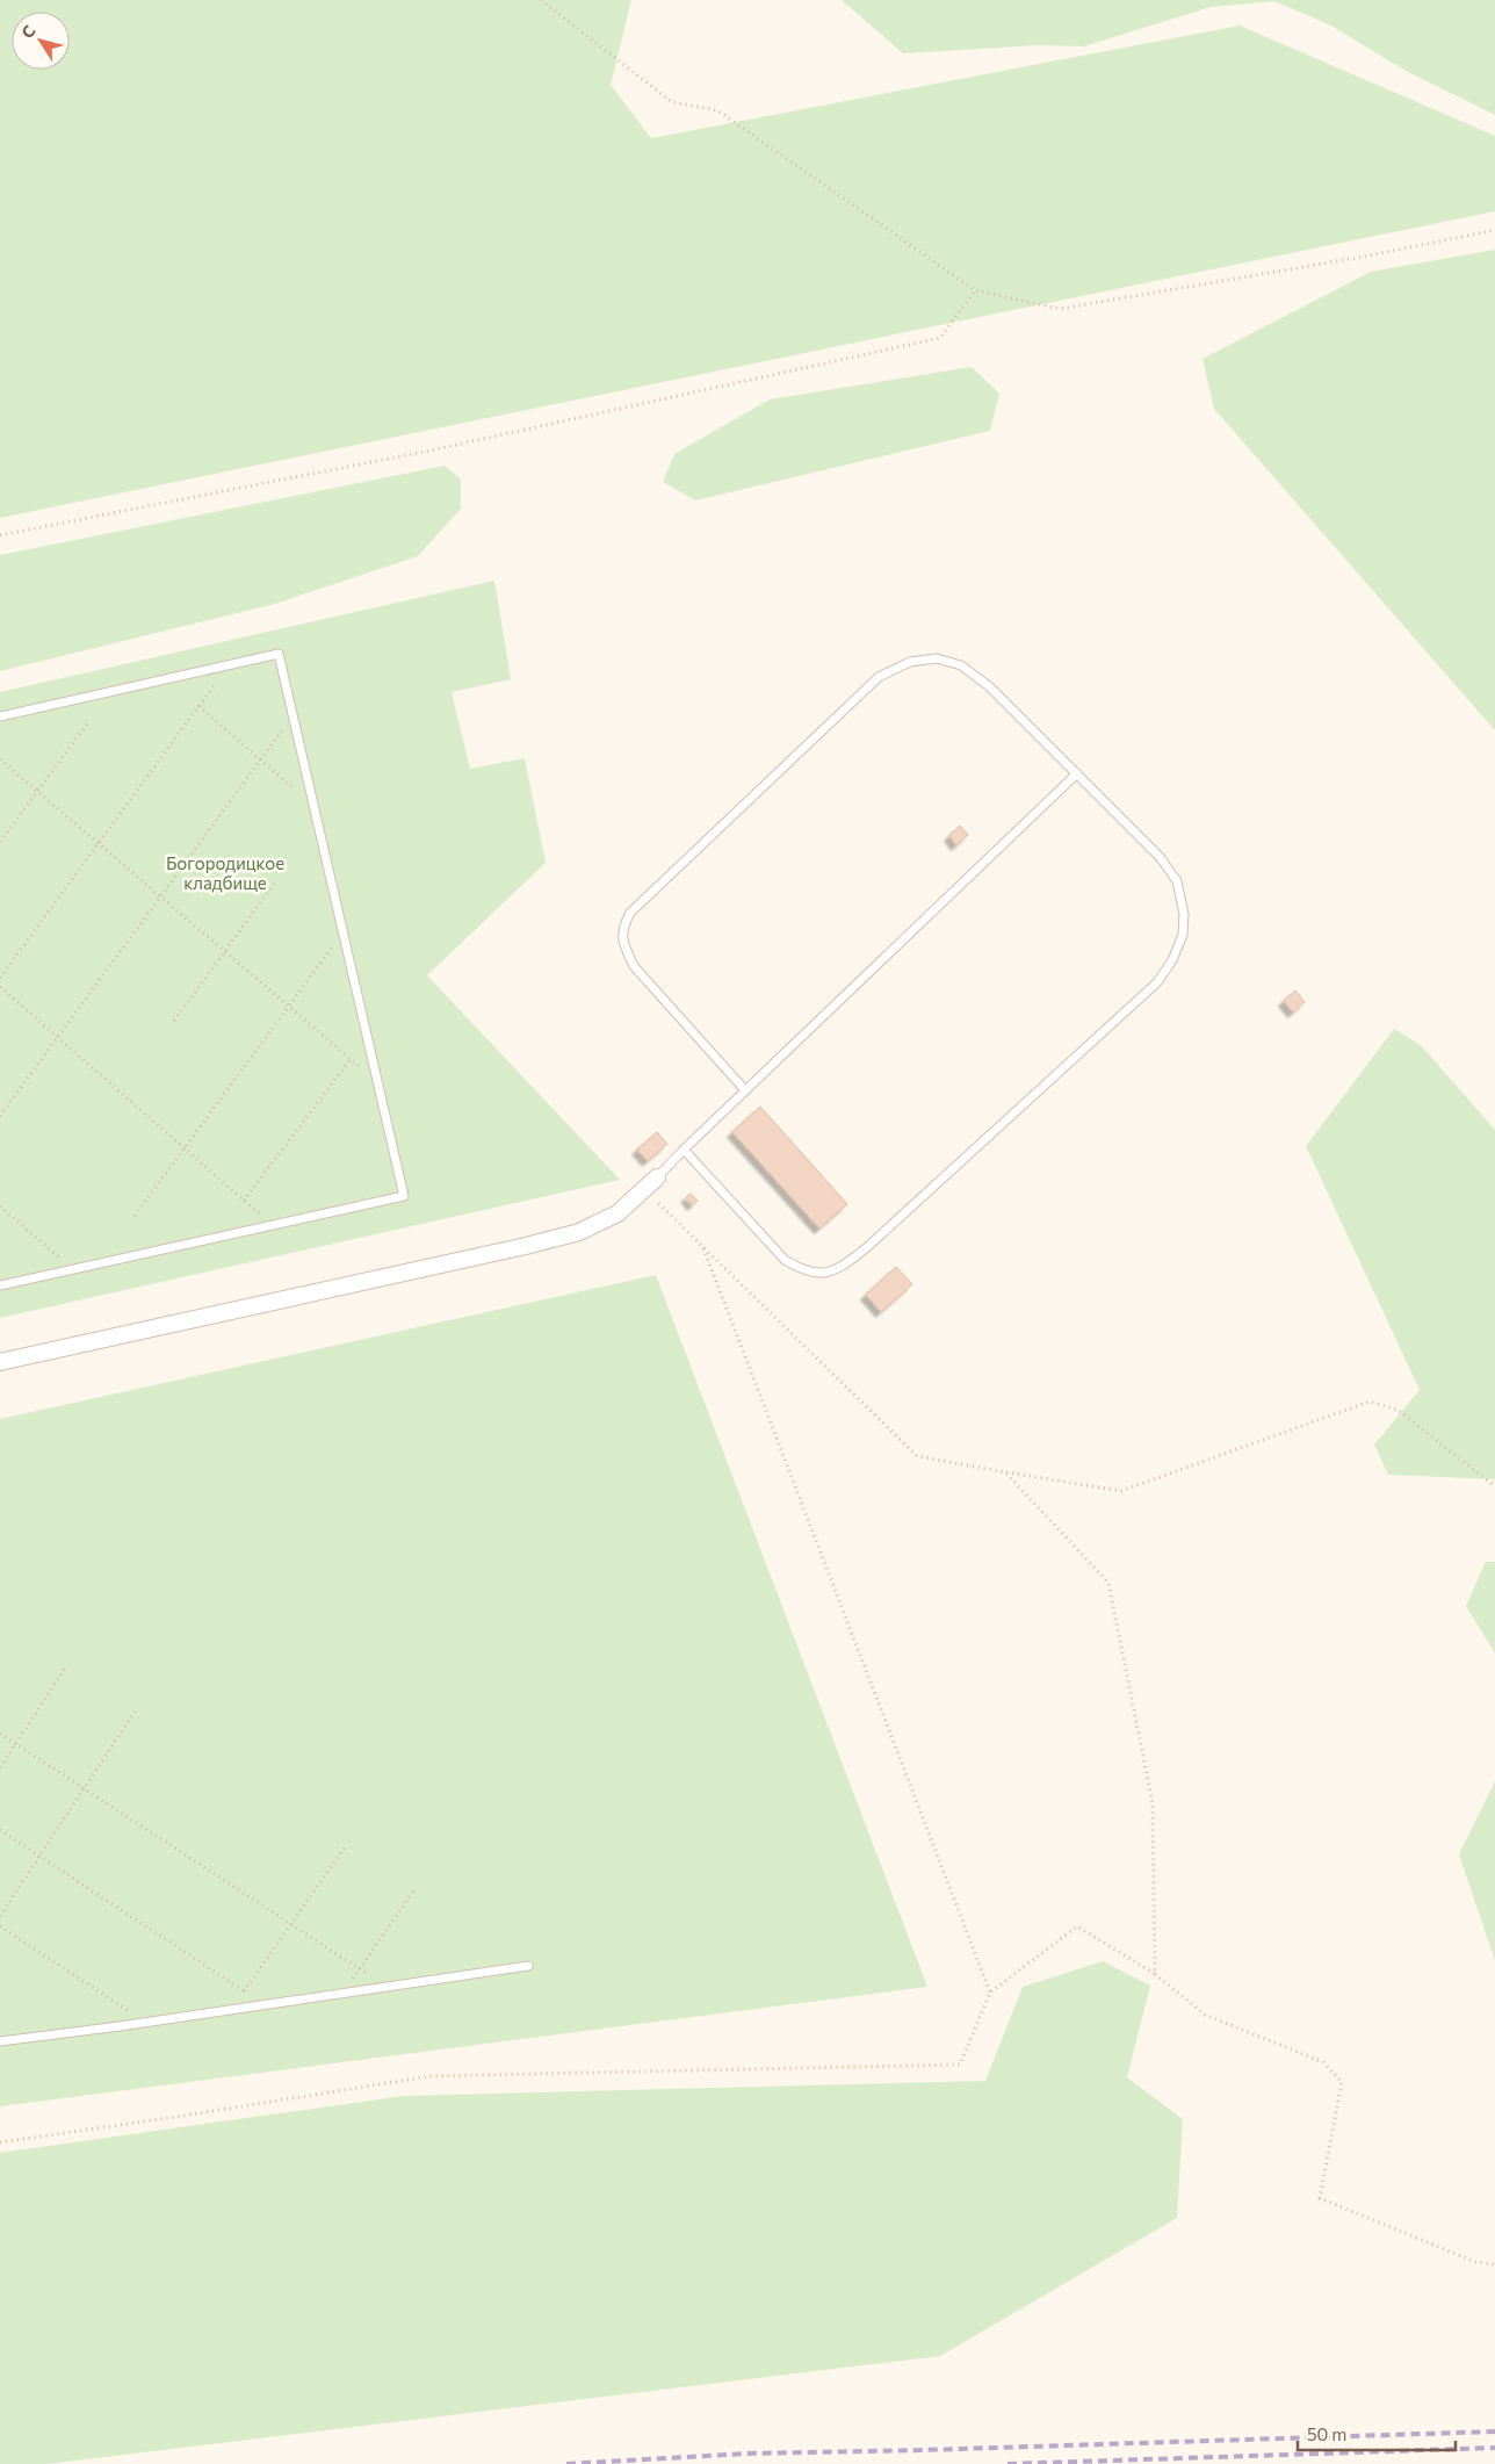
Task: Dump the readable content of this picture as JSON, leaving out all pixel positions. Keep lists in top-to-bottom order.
{
  "parks": ["Богородицкое кладбище"],
  "scale_bar": "50 m",
  "north": "top left"
}
